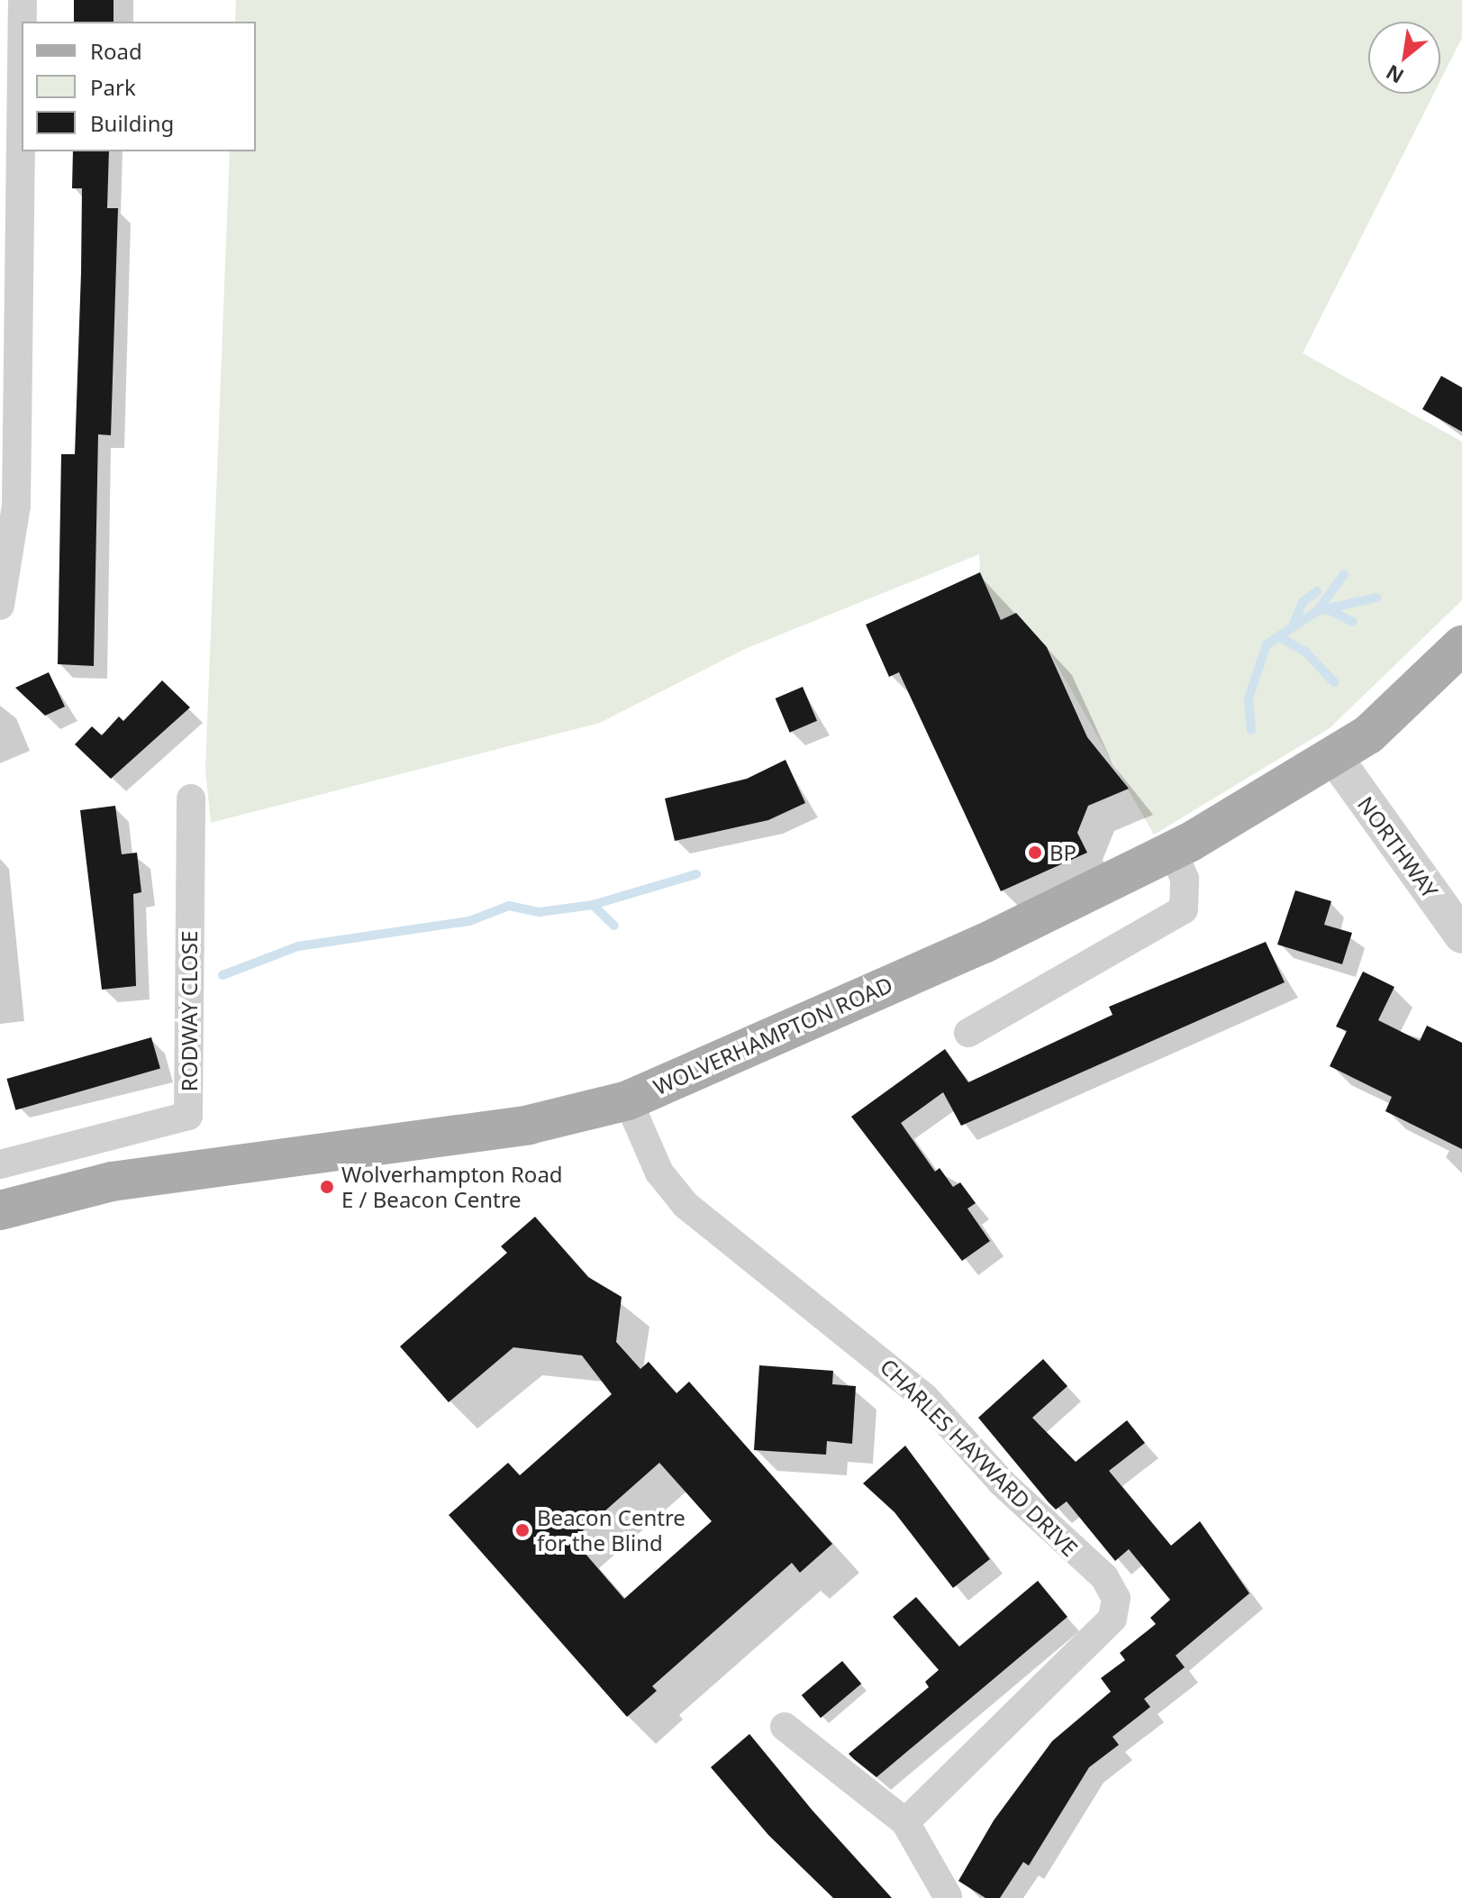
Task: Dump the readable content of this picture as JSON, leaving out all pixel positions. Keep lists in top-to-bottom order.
{
  "streets": {
    "main road": ["WOLVERHAMPTON ROAD"],
    "street": ["NORTHWAY", "RODWAY CLOSE", "CHARLES HAYWARD DRIVE"]
  },
  "crossings": [
    ["NORTHWAY", "WOLVERHAMPTON ROAD"],
    ["WOLVERHAMPTON ROAD", "CHARLES HAYWARD DRIVE"]
  ],
  "places": ["BP", "Wolverhampton Road E / Beacon Centre", "Beacon Centre for the Blind"],
  "legend": ["Road", "Park", "Building"],
  "north": "bottom left"
}
